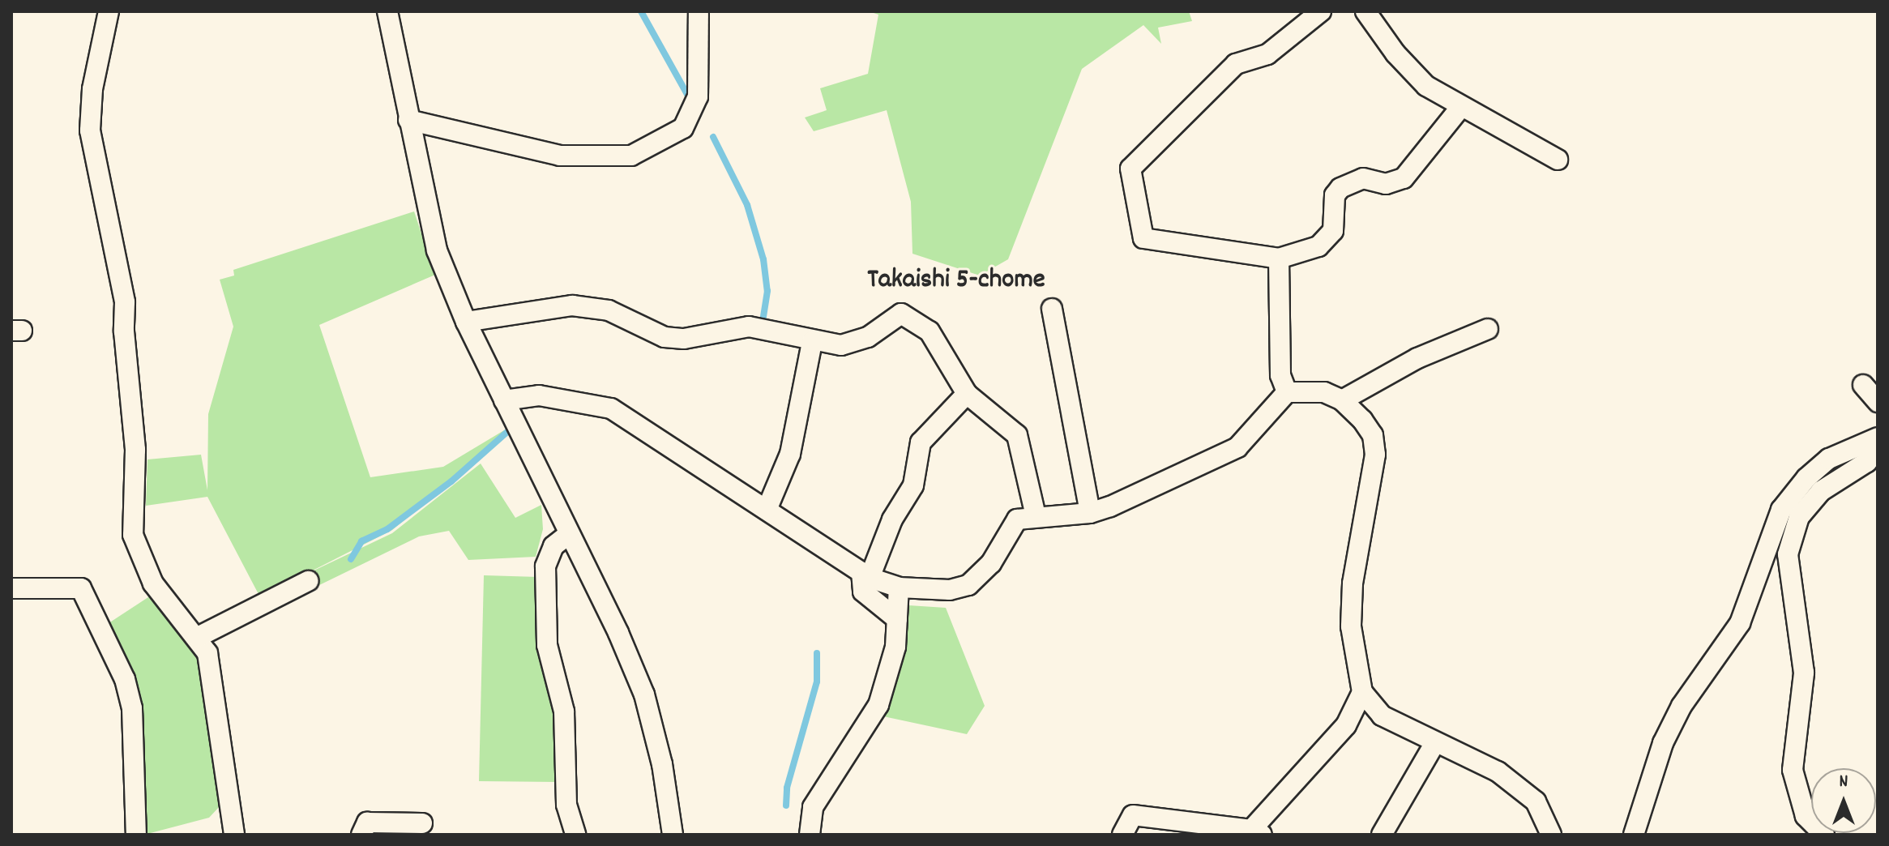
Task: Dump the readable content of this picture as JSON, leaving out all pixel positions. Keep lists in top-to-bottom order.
{
  "districts": ["Takaishi 5-chome"],
  "north": "top"
}
